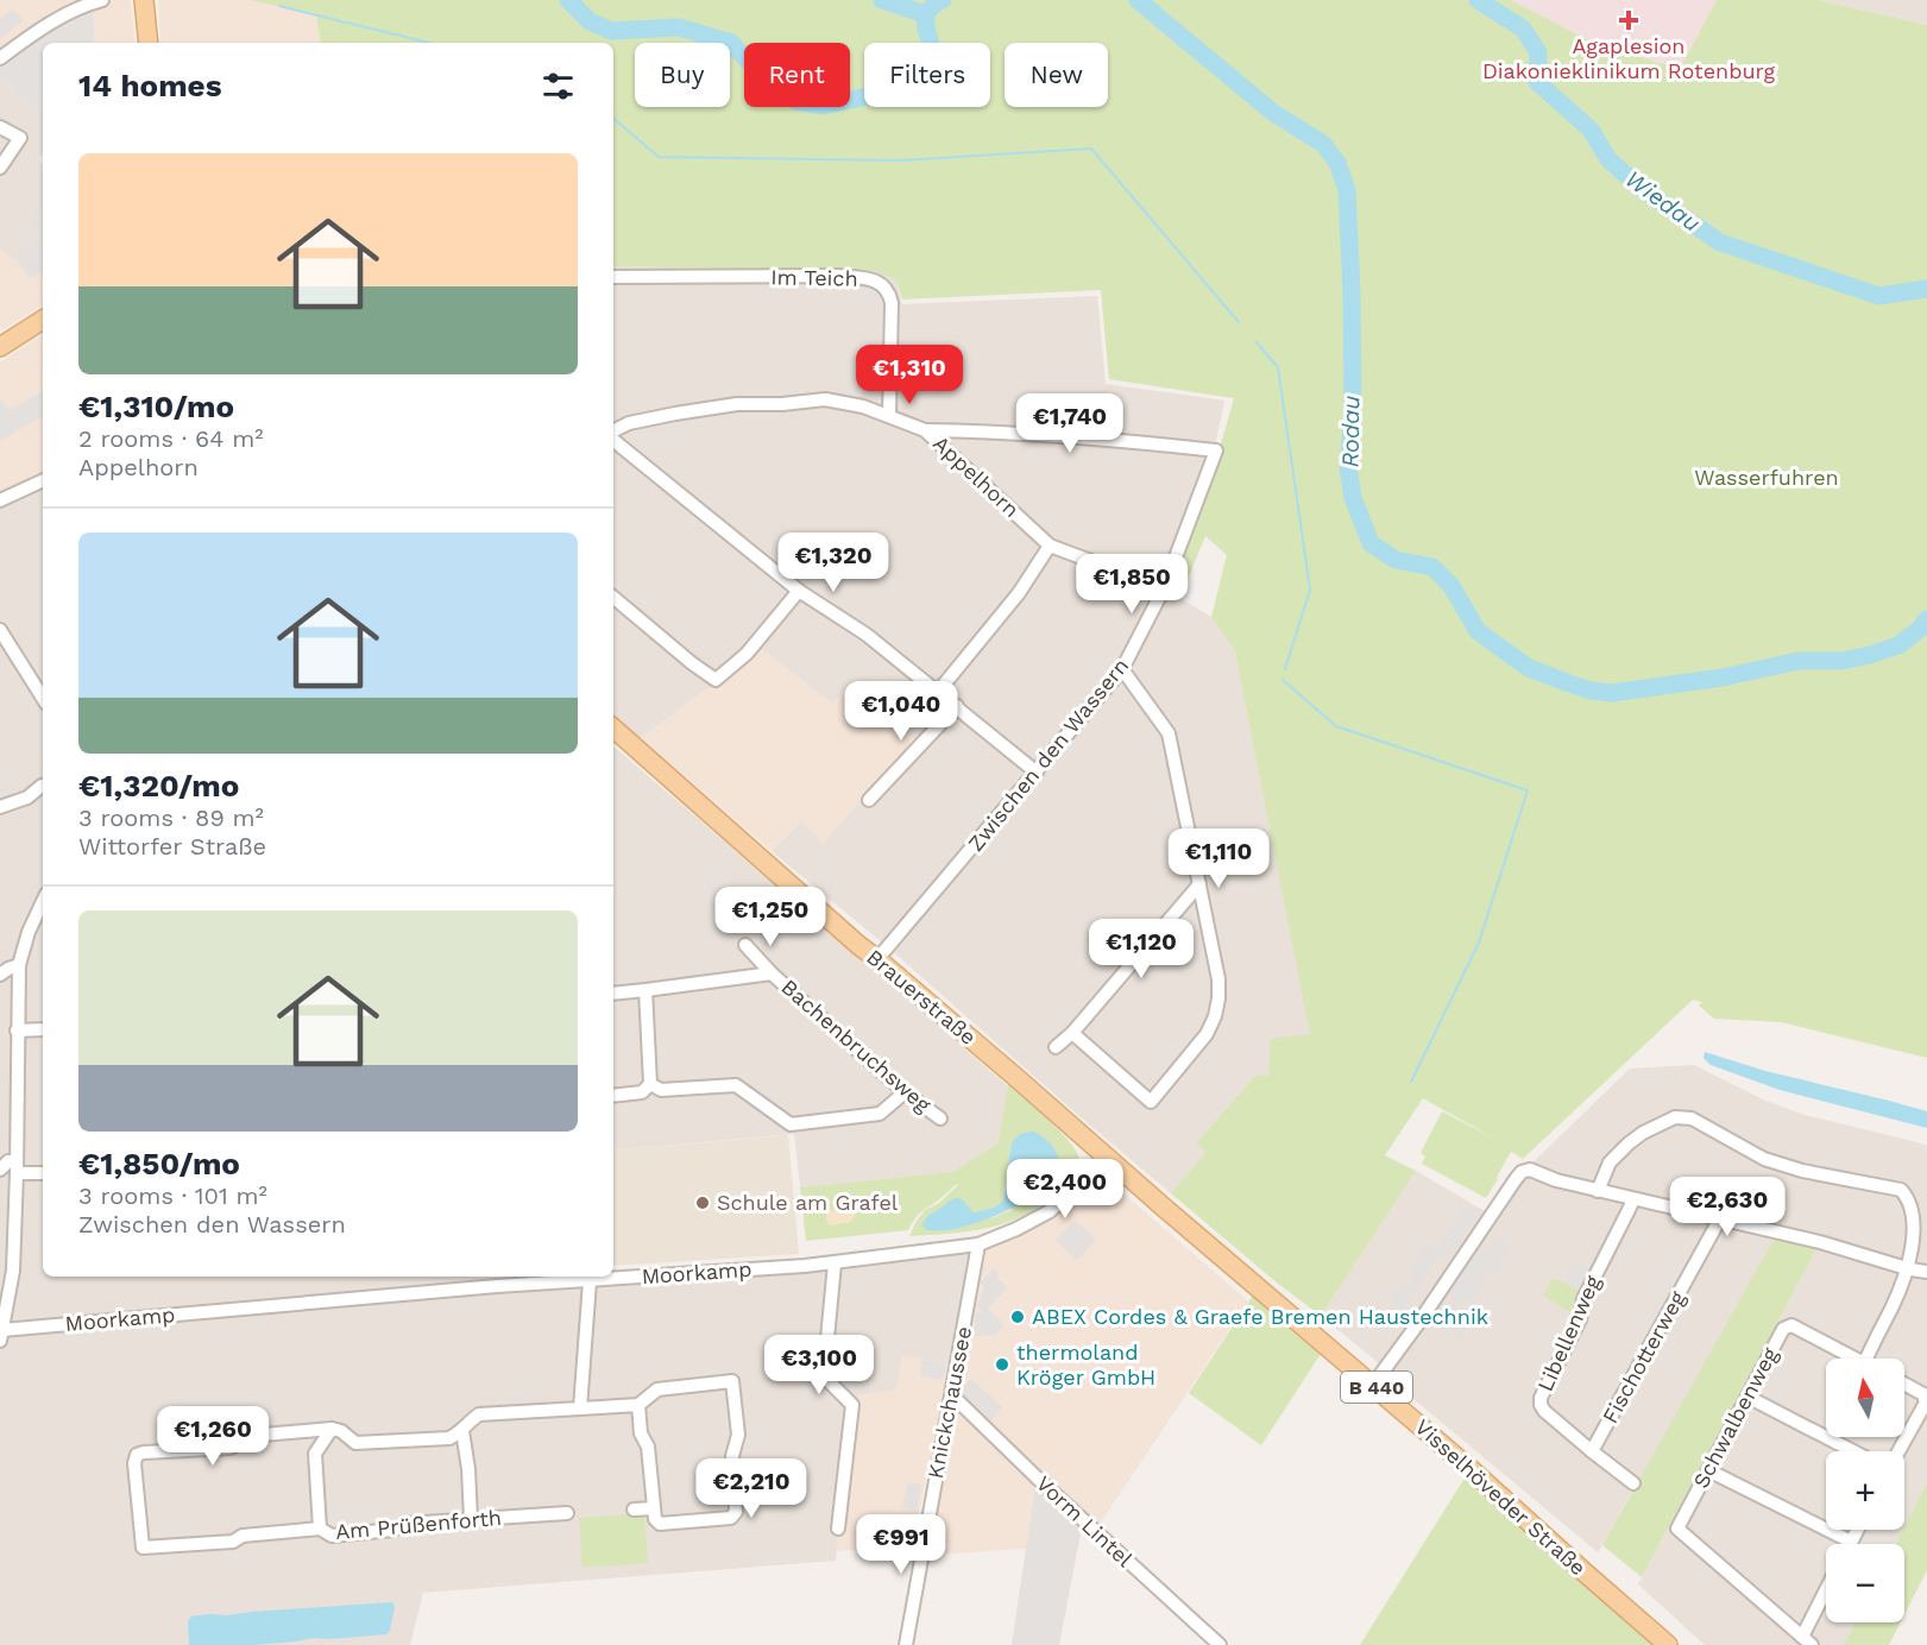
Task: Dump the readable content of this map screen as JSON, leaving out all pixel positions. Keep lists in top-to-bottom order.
{
  "streets": {
    "main road": ["Brauerstraße", "B 440", "Visselhöveder Straße"],
    "street": [
      "Im Teich",
      "Appelhorn",
      "Zwischen den Wassern",
      "Bachenbruchsweg",
      "Moorkamp",
      "Libellenweg",
      "Fischotterweg",
      "Knickchaussee",
      "Schwalbenweg",
      "Vorm Lintel",
      "Am Prüßenforth"
    ]
  },
  "crossings": [
    ["Im Teich", "Appelhorn"],
    ["Appelhorn", "Zwischen den Wassern"],
    ["Zwischen den Wassern", "Brauerstraße"],
    ["Brauerstraße", "Moorkamp"],
    ["Brauerstraße", "Visselhöveder Straße"],
    ["Moorkamp", "Knickchaussee"],
    ["Moorkamp", "Visselhöveder Straße"],
    ["Libellenweg", "Fischotterweg"],
    ["Knickchaussee", "Vorm Lintel"]
  ],
  "water": ["Wiedau", "Rodau"],
  "parks": ["Wasserfuhren"],
  "places": {
    "health": ["Agaplesion Diakonieklinikum Rotenburg"],
    "other": ["Schule am Grafel", "ABEX Cordes & Graefe Bremen Haustechnik", "thermoland Kröger GmbH"]
  },
  "north": "top",
  "page": {
    "chip": [
      "Buy",
      "Rent",
      "Filters",
      "New"
    ],
    "heading": "14 homes",
    "list": [
      {
        "name": "€1,310/mo",
        "note": "2 rooms · 64 m² · Appelhorn"
      },
      {
        "name": "€1,320/mo",
        "note": "3 rooms · 89 m² · Wittorfer Straße"
      },
      {
        "name": "€1,850/mo",
        "note": "3 rooms · 101 m² · Zwischen den Wassern"
      }
    ],
    "price": [
      "€1,310",
      "€1,740",
      "€1,320",
      "€1,850",
      "€1,040",
      "€1,110",
      "€1,250",
      "€1,120",
      "€2,400",
      "€2,630",
      "€3,100",
      "€1,260",
      "€2,210",
      "€991"
    ],
    "map_buttons": ["+", "−"]
  }
}
